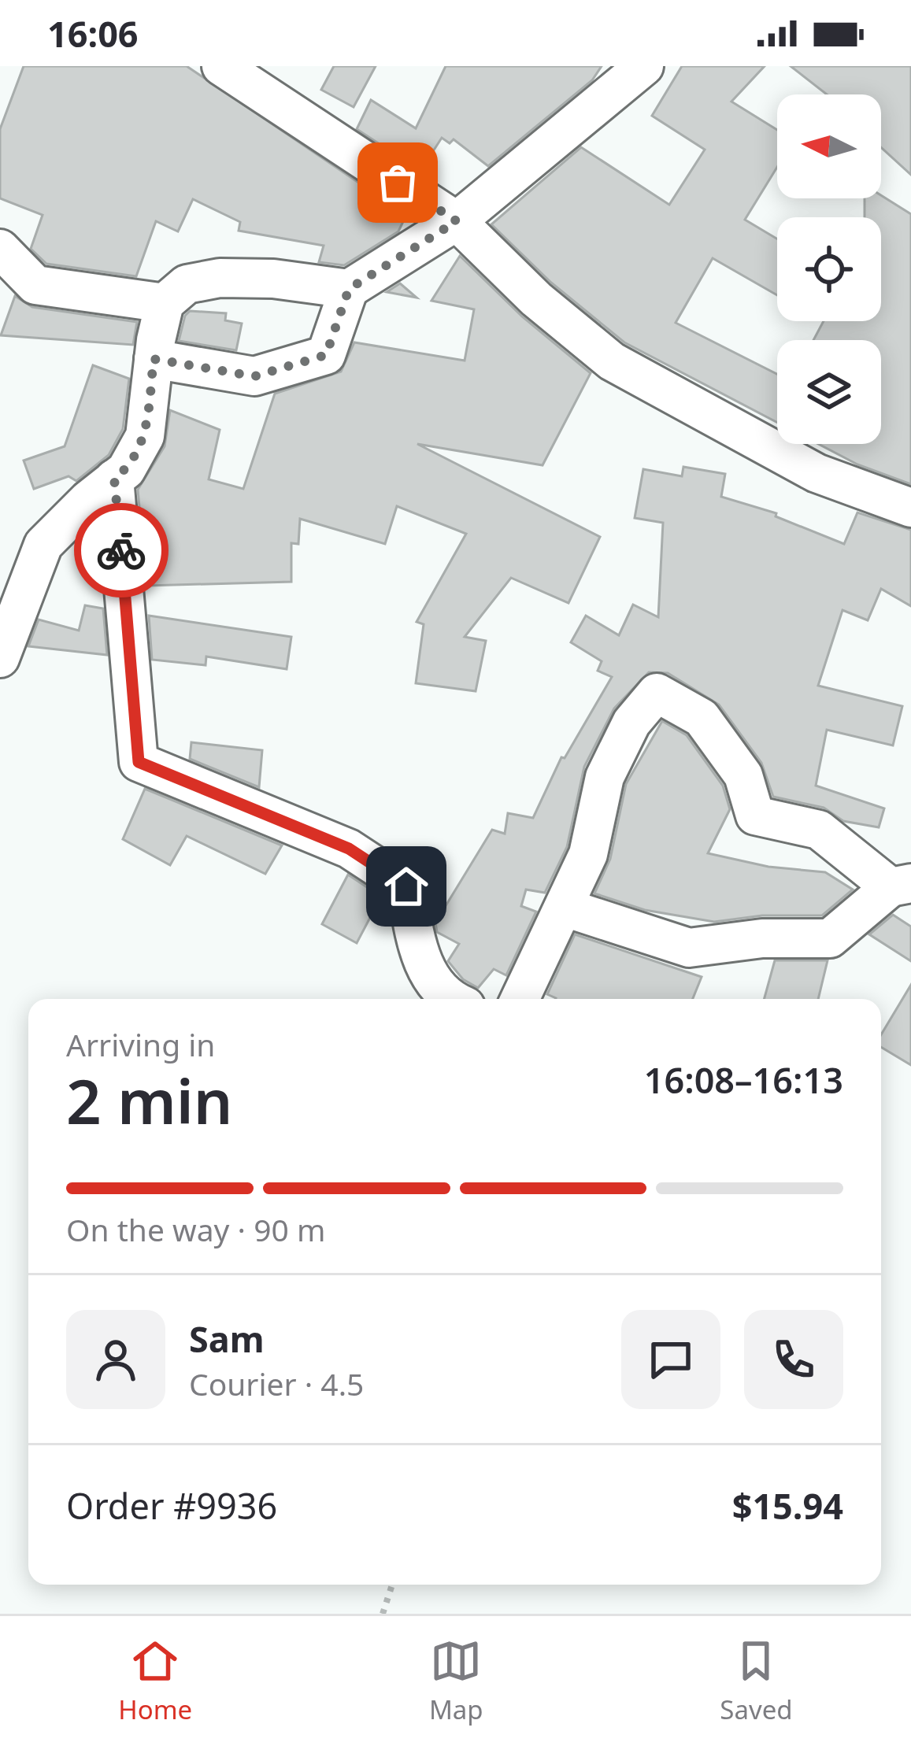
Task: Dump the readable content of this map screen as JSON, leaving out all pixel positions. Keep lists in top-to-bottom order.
{
  "north": "left",
  "page": {
    "status": "16:06",
    "heading": ["2 min", "Arriving in", "16:08–16:13"],
    "panel": [
      "Sam",
      "Courier · 4.5",
      "Order #9936",
      "$15.94"
    ],
    "bar": "On the way · 90 m",
    "tabs": ["Home", "Map", "Saved"]
  }
}
